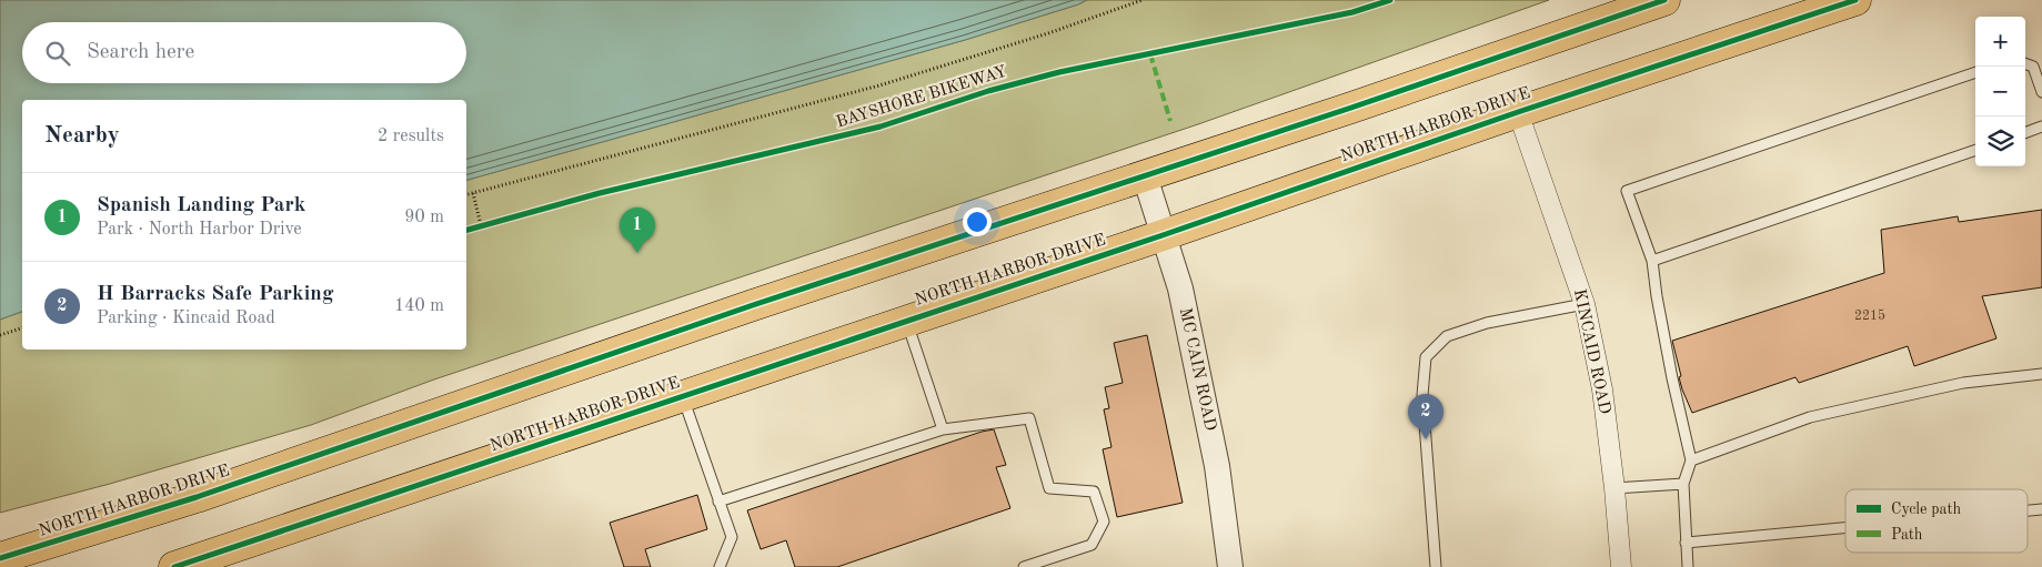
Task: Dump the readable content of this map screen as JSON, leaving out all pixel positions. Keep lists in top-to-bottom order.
{
  "streets": {
    "main road": ["NORTH HARBOR DRIVE"],
    "street": ["KINCAID ROAD", "MC CAIN ROAD"],
    "cycle path": ["BAYSHORE BIKEWAY"]
  },
  "crossings": [
    ["NORTH HARBOR DRIVE", "KINCAID ROAD"],
    ["NORTH HARBOR DRIVE", "MC CAIN ROAD"]
  ],
  "house_numbers": ["2215"],
  "legend": ["Cycle path", "Path"],
  "page": {
    "map_buttons": ["+", "−"],
    "search": "Search here",
    "heading": ["Nearby", "2 results"],
    "list": [
      {
        "mark": "1",
        "name": "Spanish Landing Park",
        "note": "Park · North Harbor Drive",
        "value": "90 m"
      },
      {
        "mark": "2",
        "name": "H Barracks Safe Parking",
        "note": "Parking · Kincaid Road",
        "value": "140 m"
      }
    ],
    "pins": ["1", "2"]
  }
}
